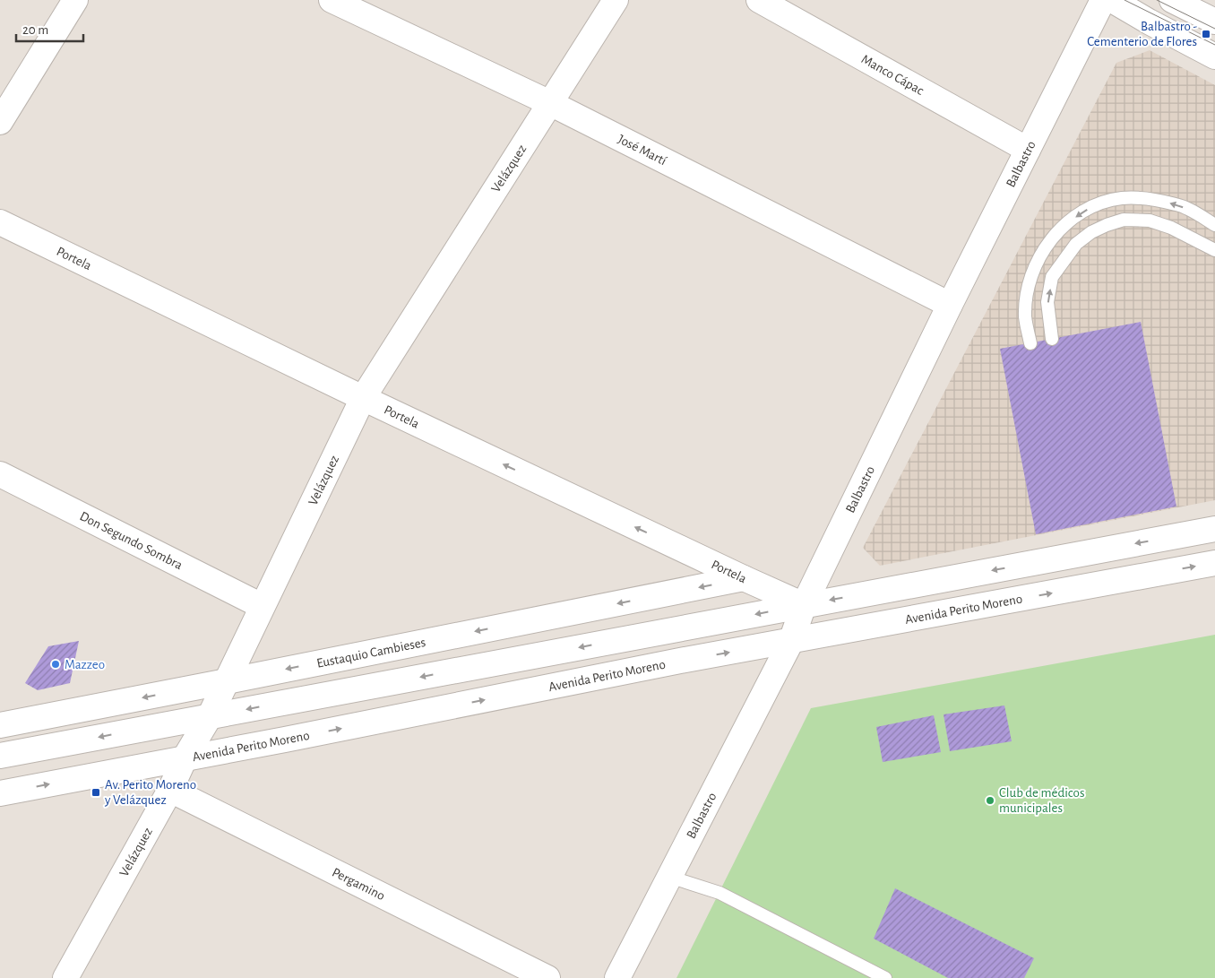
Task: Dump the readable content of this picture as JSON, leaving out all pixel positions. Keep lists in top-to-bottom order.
{
  "streets": {
    "street": [
      "Manco Cápac",
      "José Martí",
      "Balbastro",
      "Velázquez",
      "Portela",
      "Don Segundo Sombra",
      "Avenida Perito Moreno",
      "Eustaquio Cambieses",
      "Pergamino"
    ]
  },
  "crossings": [
    ["Manco Cápac", "Balbastro"],
    ["José Martí", "Balbastro"],
    ["José Martí", "Velázquez"],
    ["Balbastro", "Portela"],
    ["Balbastro", "Avenida Perito Moreno"],
    ["Velázquez", "Portela"],
    ["Velázquez", "Don Segundo Sombra"],
    ["Velázquez", "Avenida Perito Moreno"],
    ["Velázquez", "Eustaquio Cambieses"],
    ["Velázquez", "Pergamino"],
    ["Portela", "Eustaquio Cambieses"]
  ],
  "one_way": ["Portela"],
  "places": {
    "transit": ["Balbastro - Cementerio de Flores", "Av. Perito Moreno y Velázquez"],
    "other": ["Mazzeo", "Club de médicos municipales"]
  },
  "scale_bar": "20 m"
}
